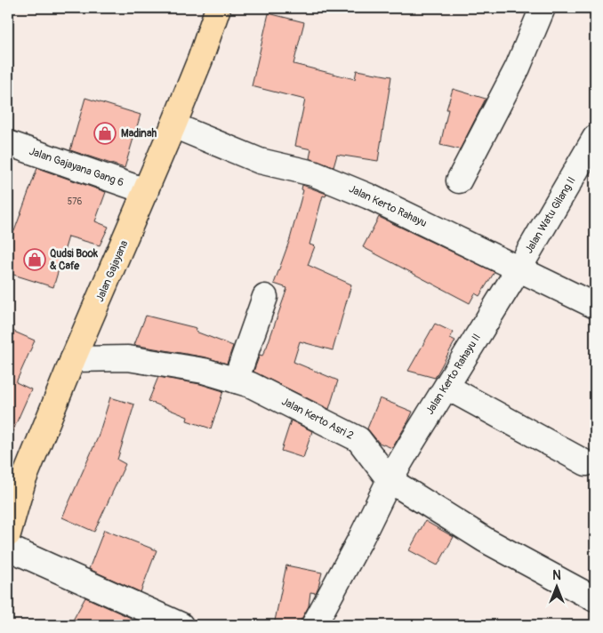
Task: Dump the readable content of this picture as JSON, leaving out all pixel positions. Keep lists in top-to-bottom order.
{
  "streets": {
    "main road": ["Jalan Gajayana"],
    "street": [
      "Jalan Gajayana Gang 6",
      "Jalan Kerto Rahayu",
      "Jalan Watu Gilang II",
      "Jalan Kerto Rahayu II",
      "Jalan Kerto Asri 2"
    ]
  },
  "crossings": [
    ["Jalan Gajayana Gang 6", "Jalan Gajayana"],
    ["Jalan Kerto Rahayu", "Jalan Watu Gilang II"],
    ["Jalan Kerto Rahayu", "Jalan Gajayana"],
    ["Jalan Kerto Rahayu", "Jalan Kerto Rahayu II"],
    ["Jalan Watu Gilang II", "Jalan Kerto Rahayu II"],
    ["Jalan Gajayana", "Jalan Kerto Asri 2"],
    ["Jalan Kerto Rahayu II", "Jalan Kerto Asri 2"]
  ],
  "places": {
    "shop": ["Madinah", "Qudsi Book & Cafe"]
  },
  "house_numbers": ["576"],
  "north": "top"
}
